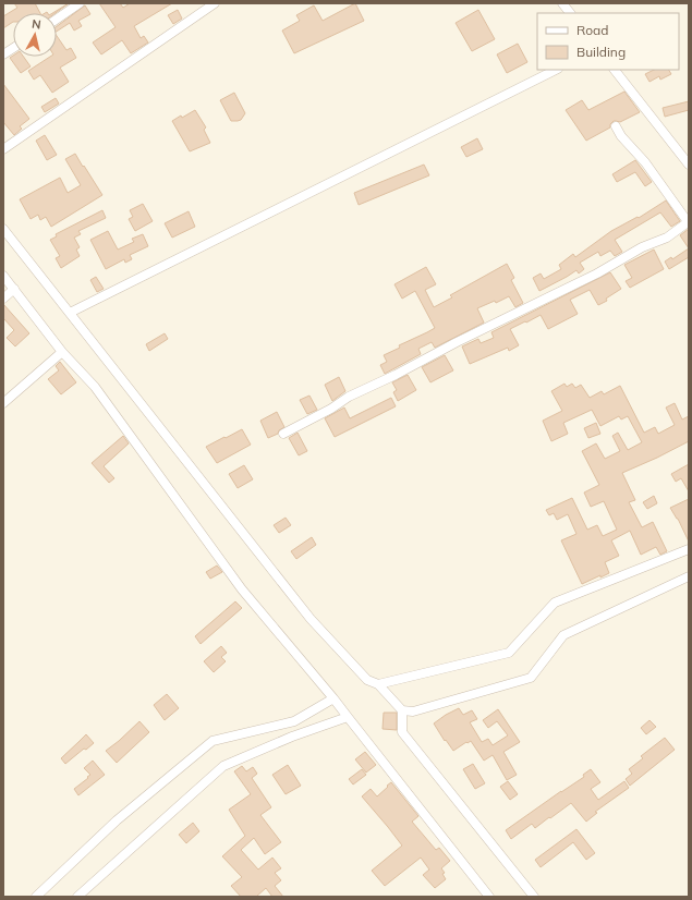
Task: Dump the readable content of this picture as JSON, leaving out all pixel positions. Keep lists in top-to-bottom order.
{
  "legend": ["Road", "Building"],
  "north": "top"
}
